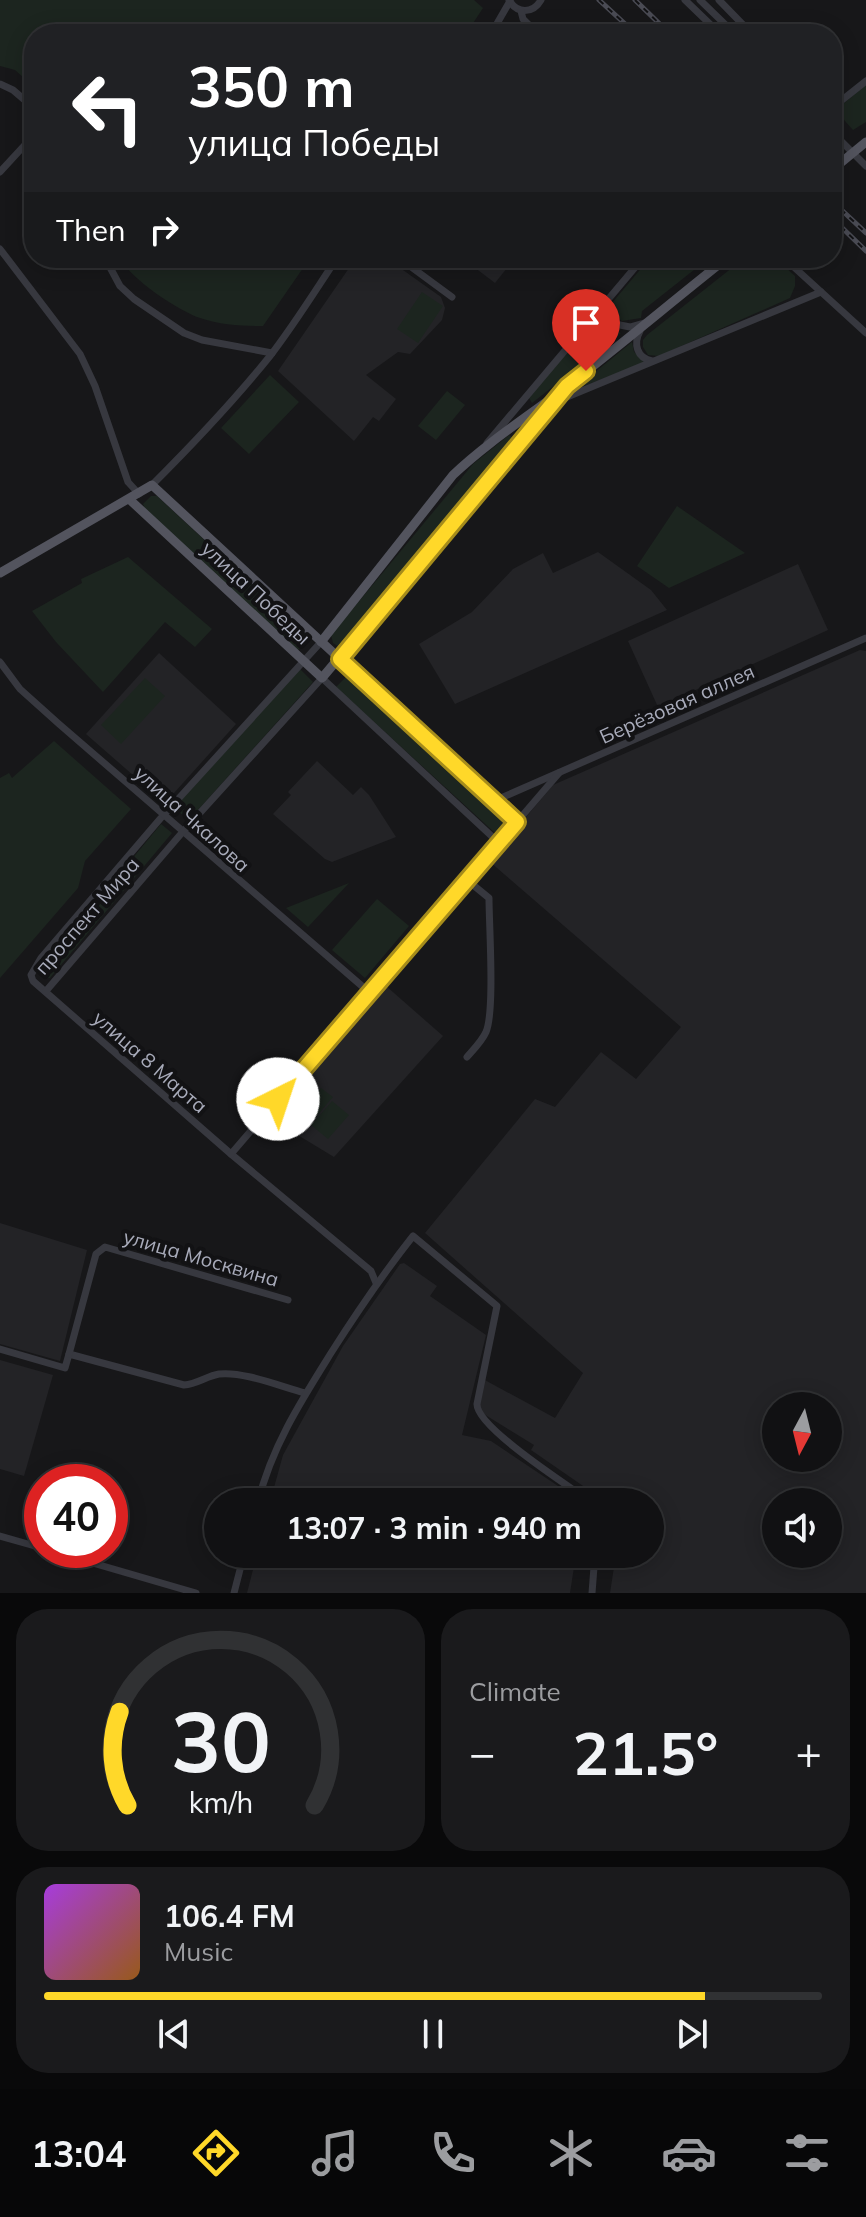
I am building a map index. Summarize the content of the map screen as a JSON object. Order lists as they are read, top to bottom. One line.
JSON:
{"streets":{"main road":["улица Победы","проспект Мира"],"street":["Берёзовая аллея","улица Чкалова","улица 8 Марта","улица Москвина"]},"crossings":[["улица Победы","Берёзовая аллея"],["улица Победы","проспект Мира"],["Берёзовая аллея","улица Чкалова"],["Берёзовая аллея","улица 8 Марта"],["улица Чкалова","проспект Мира"],["проспект Мира","улица 8 Марта"]],"north":"bottom","page":{"turn":["350 m","улица Победы"],"then":"Then","limit":"40","trip":"13:07 · 3 min · 940 m","tile":"Climate","heat":["−","21.5°","+"],"song":["106.4 FM","Music"],"tabs":"13:04","gauge":["30","km/h"]}}
